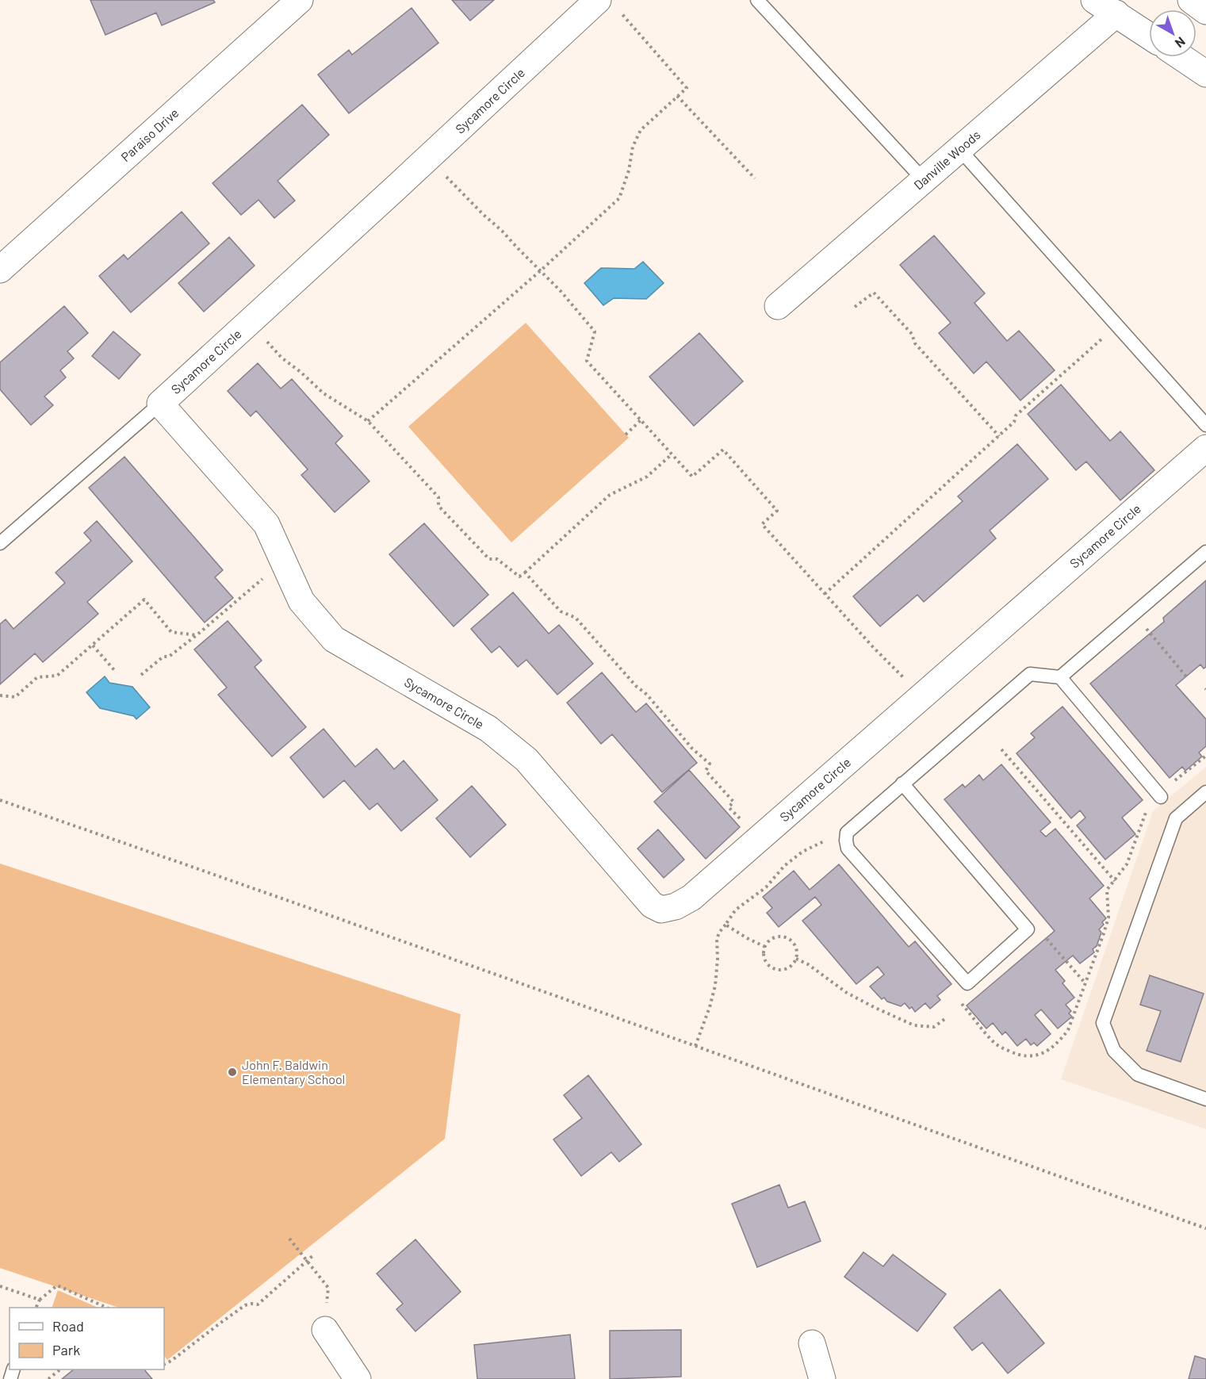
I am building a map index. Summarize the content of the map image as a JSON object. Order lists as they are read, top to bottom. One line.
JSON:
{"streets":{"main road":["Sycamore Circle","Paraiso Drive","Danville Woods"]},"places":["John F. Baldwin Elementary School"],"legend":["Road","Park"],"north":"bottom right"}
